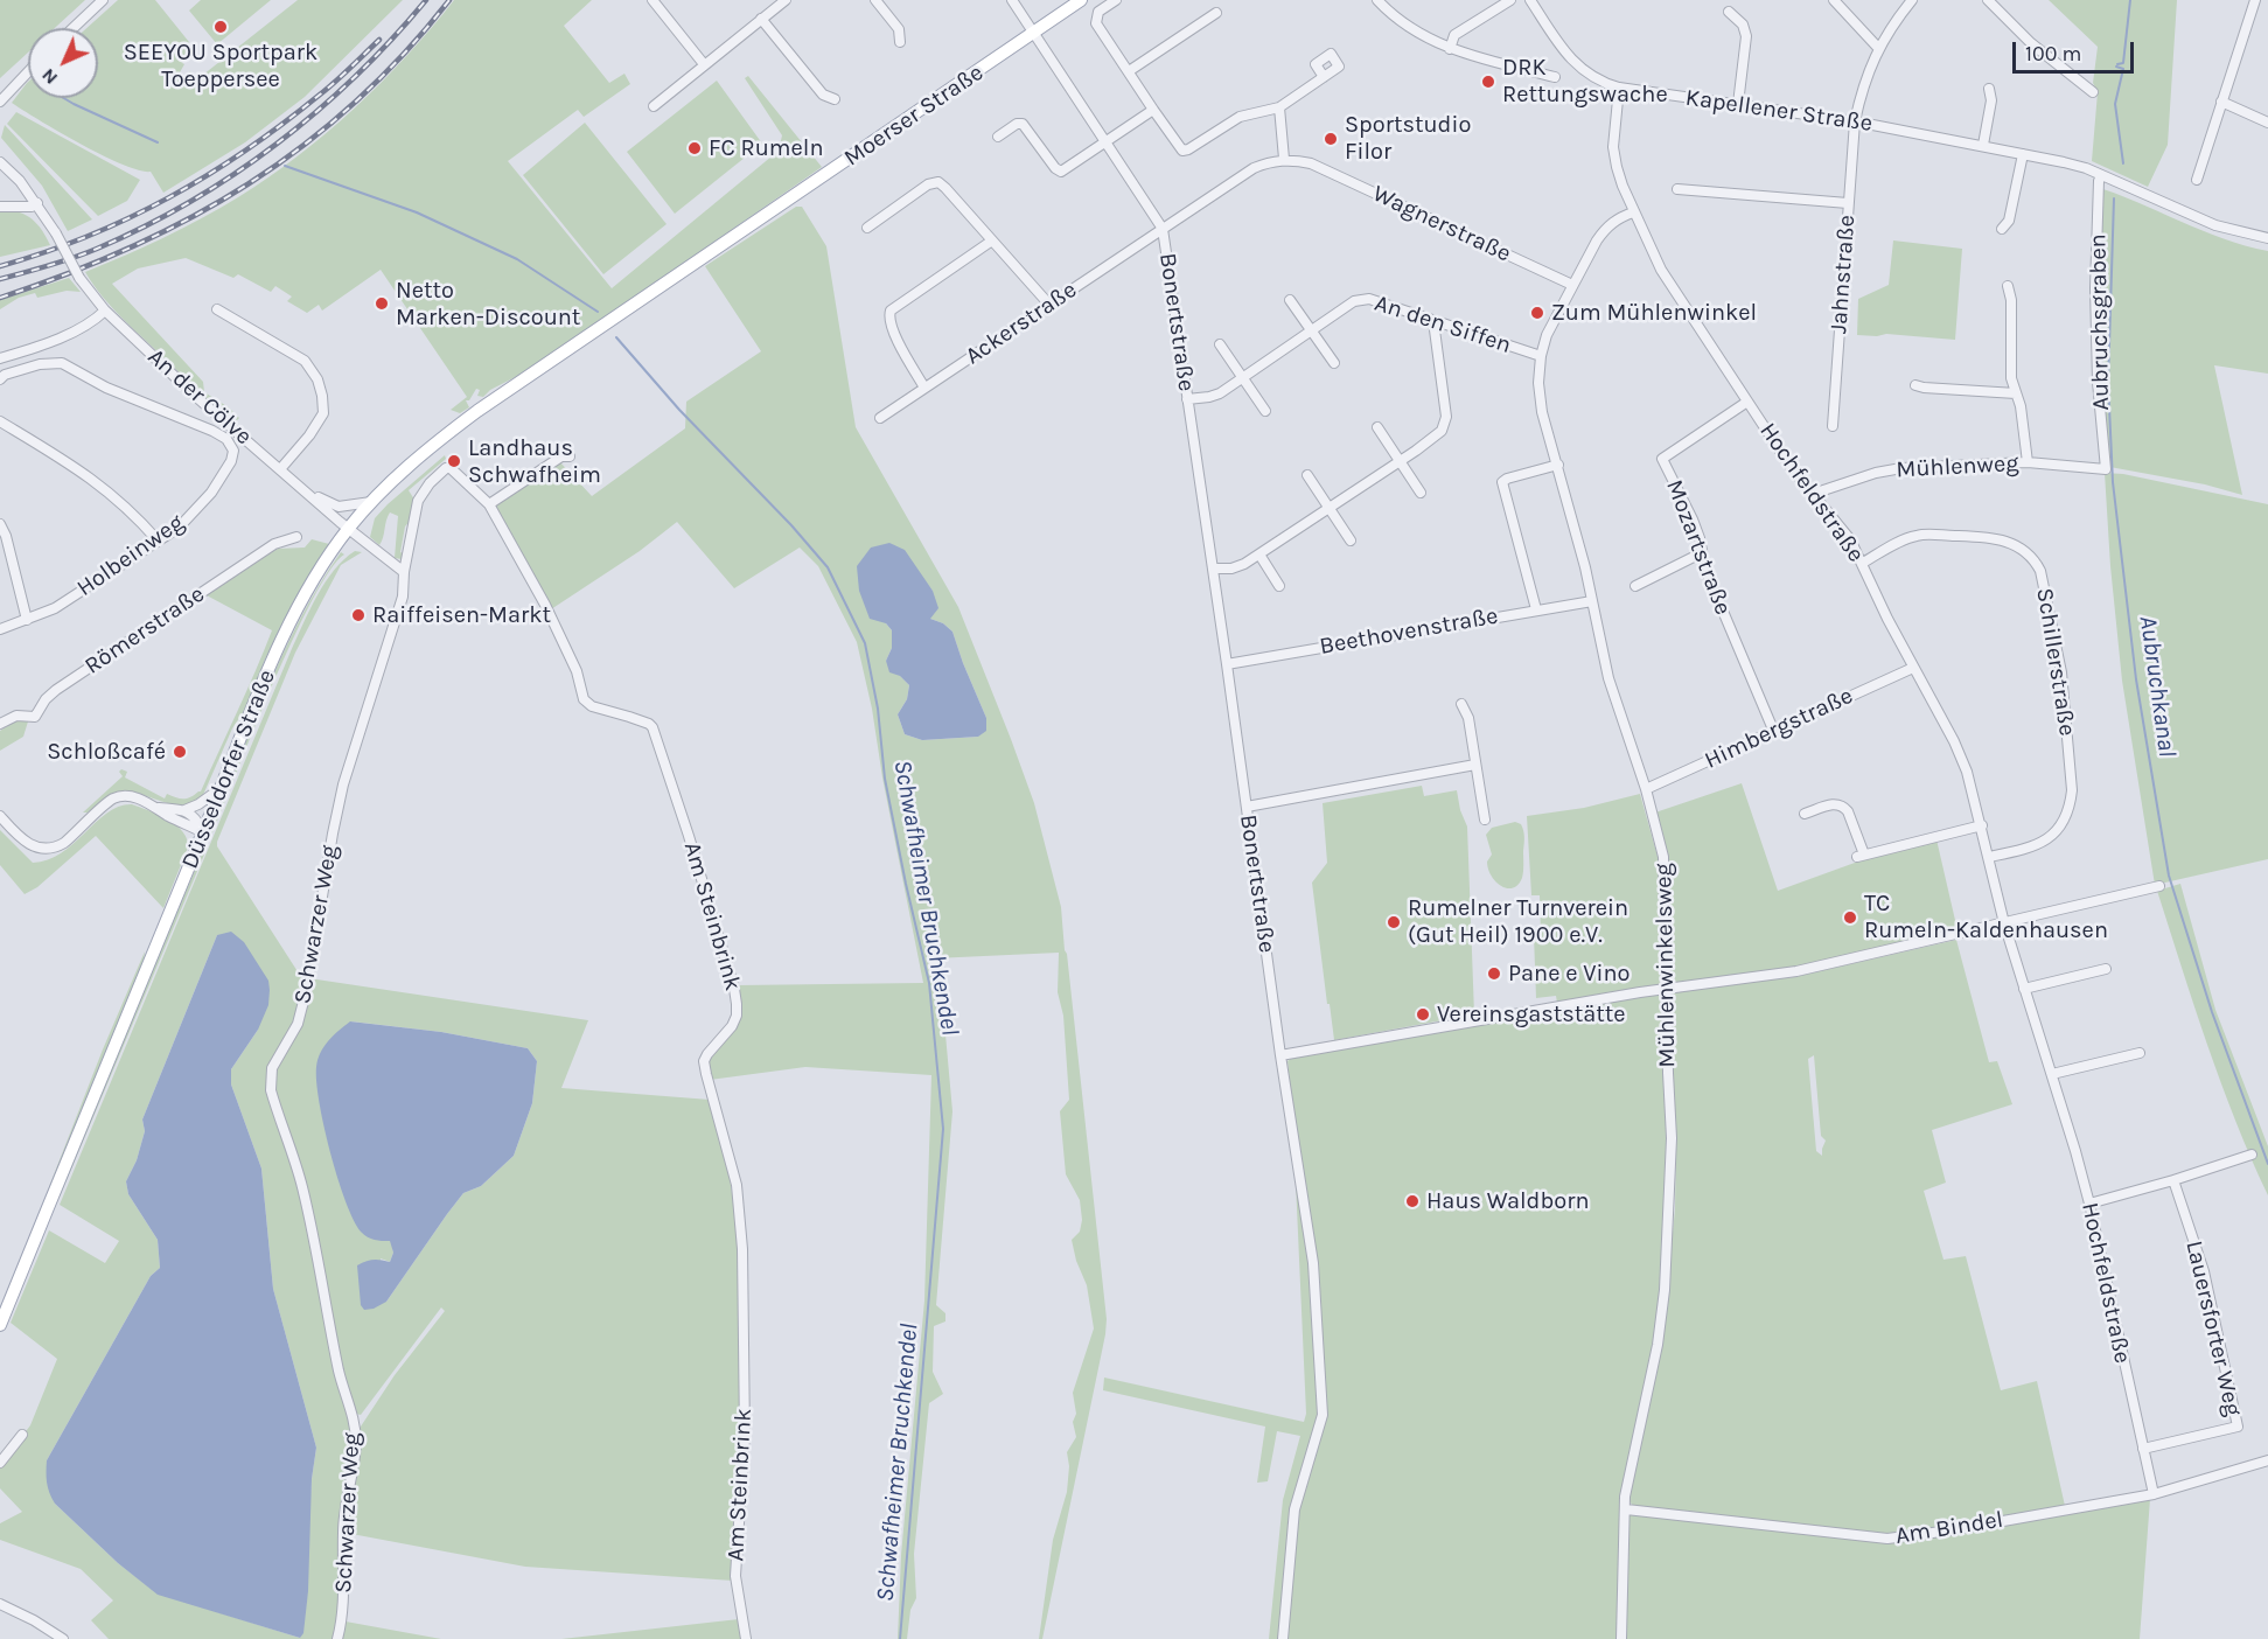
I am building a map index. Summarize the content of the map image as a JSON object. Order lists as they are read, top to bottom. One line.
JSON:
{"streets":{"main road":["Moerser Straße","Düsseldorfer Straße"],"street":["Kapellener Straße","Wagnerstraße","Jahnstraße","Bonertstraße","Aubruchsgraben","Ackerstraße","An den Siffen","An der Cölve","Mühlenweg","Hochfeldstraße","Mozartstraße","Holbeinweg","Römerstraße","Beethovenstraße","Schillerstraße","Himbergstraße","Am Steinbrink","Schwarzer Weg","Mühlenwinkelsweg","Lauersforter Weg","Am Bindel"]},"crossings":[["Kapellener Straße","Jahnstraße"],["Kapellener Straße","Aubruchsgraben"],["Kapellener Straße","Hochfeldstraße"],["Moerser Straße","Bonertstraße"],["Moerser Straße","Düsseldorfer Straße"],["Wagnerstraße","Mühlenwinkelsweg"],["Bonertstraße","Ackerstraße"],["Bonertstraße","An den Siffen"],["Bonertstraße","Beethovenstraße"],["Aubruchsgraben","Mühlenweg"],["An den Siffen","Mühlenwinkelsweg"],["An der Cölve","Düsseldorfer Straße"],["An der Cölve","Schwarzer Weg"],["Mühlenweg","Hochfeldstraße"],["Hochfeldstraße","Mozartstraße"],["Hochfeldstraße","Schillerstraße"],["Hochfeldstraße","Himbergstraße"],["Hochfeldstraße","Mühlenwinkelsweg"],["Hochfeldstraße","Lauersforter Weg"],["Hochfeldstraße","Am Bindel"],["Mozartstraße","Himbergstraße"],["Beethovenstraße","Mühlenwinkelsweg"],["Himbergstraße","Mühlenwinkelsweg"],["Am Steinbrink","Schwarzer Weg"],["Mühlenwinkelsweg","Am Bindel"]],"water":["Aubruchkanal","Schwafheimer Bruchkendel"],"places":["SEEYOU Sportpark Toeppersee","DRK Rettungswache","Sportstudio Filor","FC Rumeln","Netto Marken-Discount","Zum Mühlenwinkel","Landhaus Schwafheim","Raiffeisen-Markt","Schloßcafé","TC Rumeln-Kaldenhausen","Rumelner Turnverein (Gut Heil) 1900 e.V.","Pane e Vino","Vereinsgaststätte","Haus Waldborn"],"scale_bar":"100 m","north":"bottom left"}
